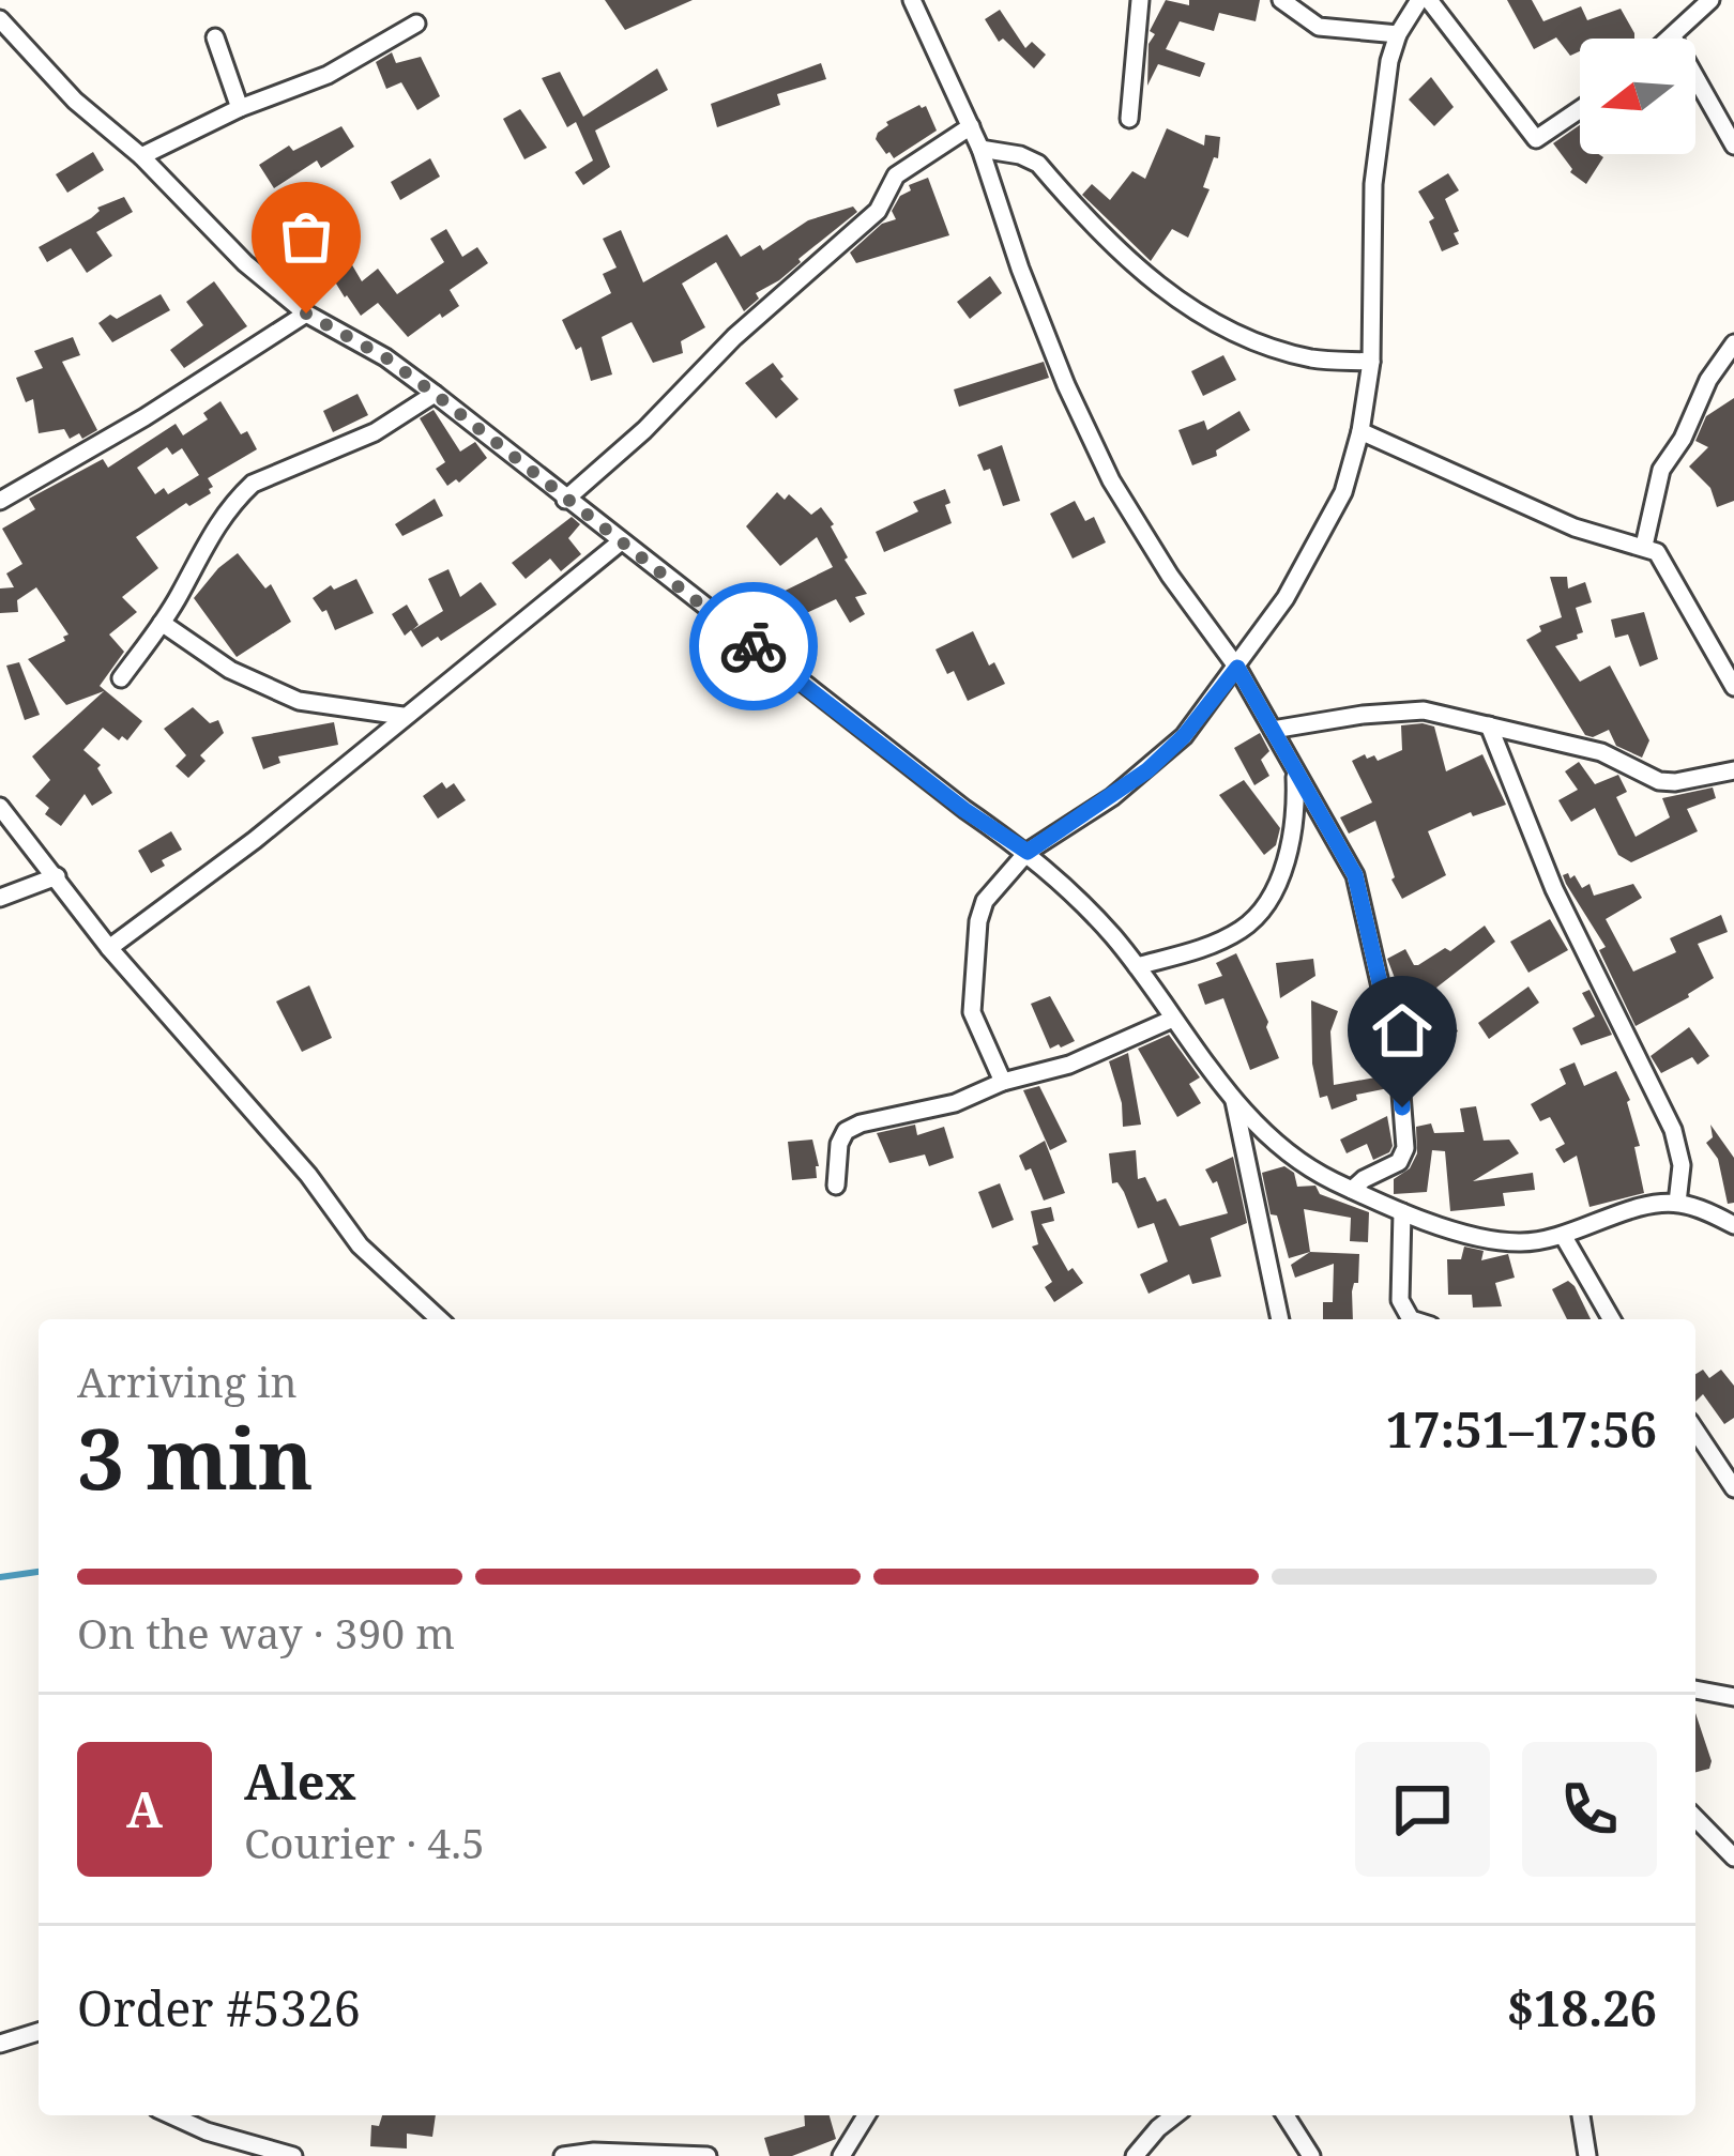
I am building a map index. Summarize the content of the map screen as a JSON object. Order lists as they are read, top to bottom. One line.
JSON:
{"north":"left","page":{"heading":["3 min","Arriving in","17:51–17:56"],"panel":["Alex","Courier · 4.5","Order #5326","$18.26"],"bar":"On the way · 390 m","round":"A"}}
